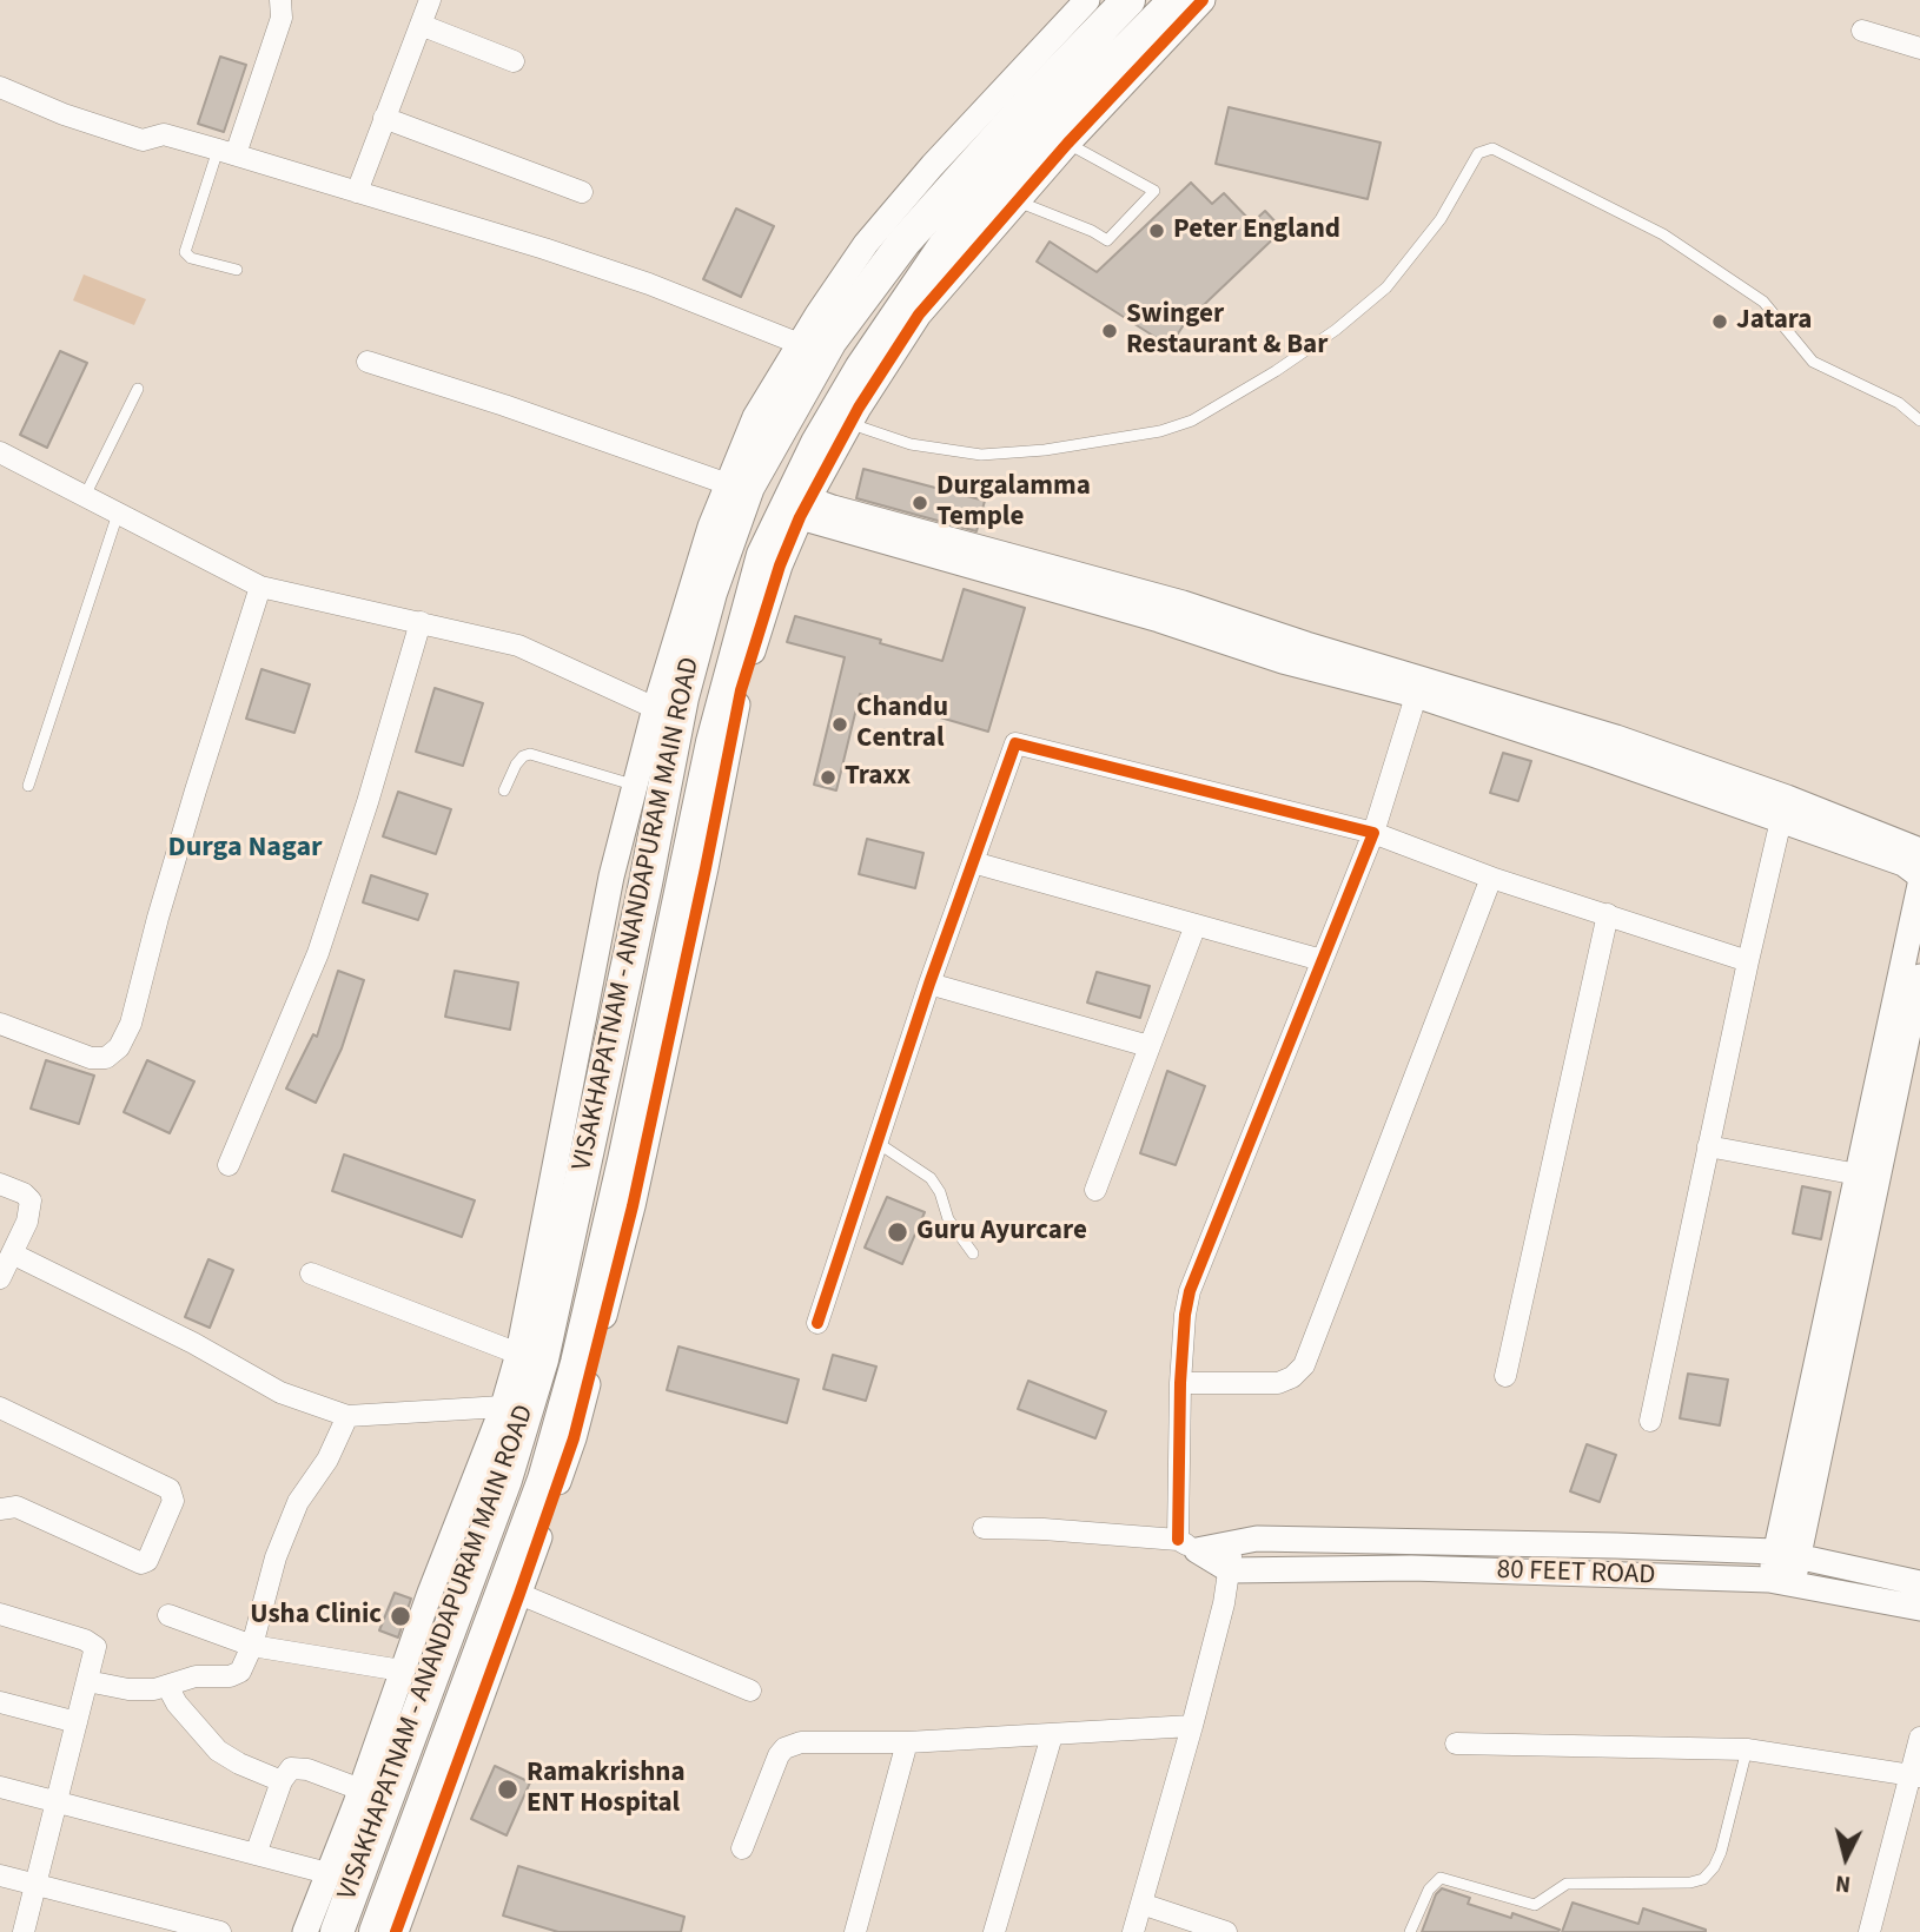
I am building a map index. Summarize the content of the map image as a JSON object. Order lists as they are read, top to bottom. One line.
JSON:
{"streets":{"main road":["VISAKHAPATNAM - ANANDAPURAM MAIN ROAD"],"street":["80 FEET ROAD"]},"districts":["Durga Nagar"],"places":["Peter England","Jatara","Swinger Restaurant & Bar","Durgalamma Temple","Chandu Central","Traxx","Guru Ayurcare","Usha Clinic","Ramakrishna ENT Hospital"],"north":"bottom"}
